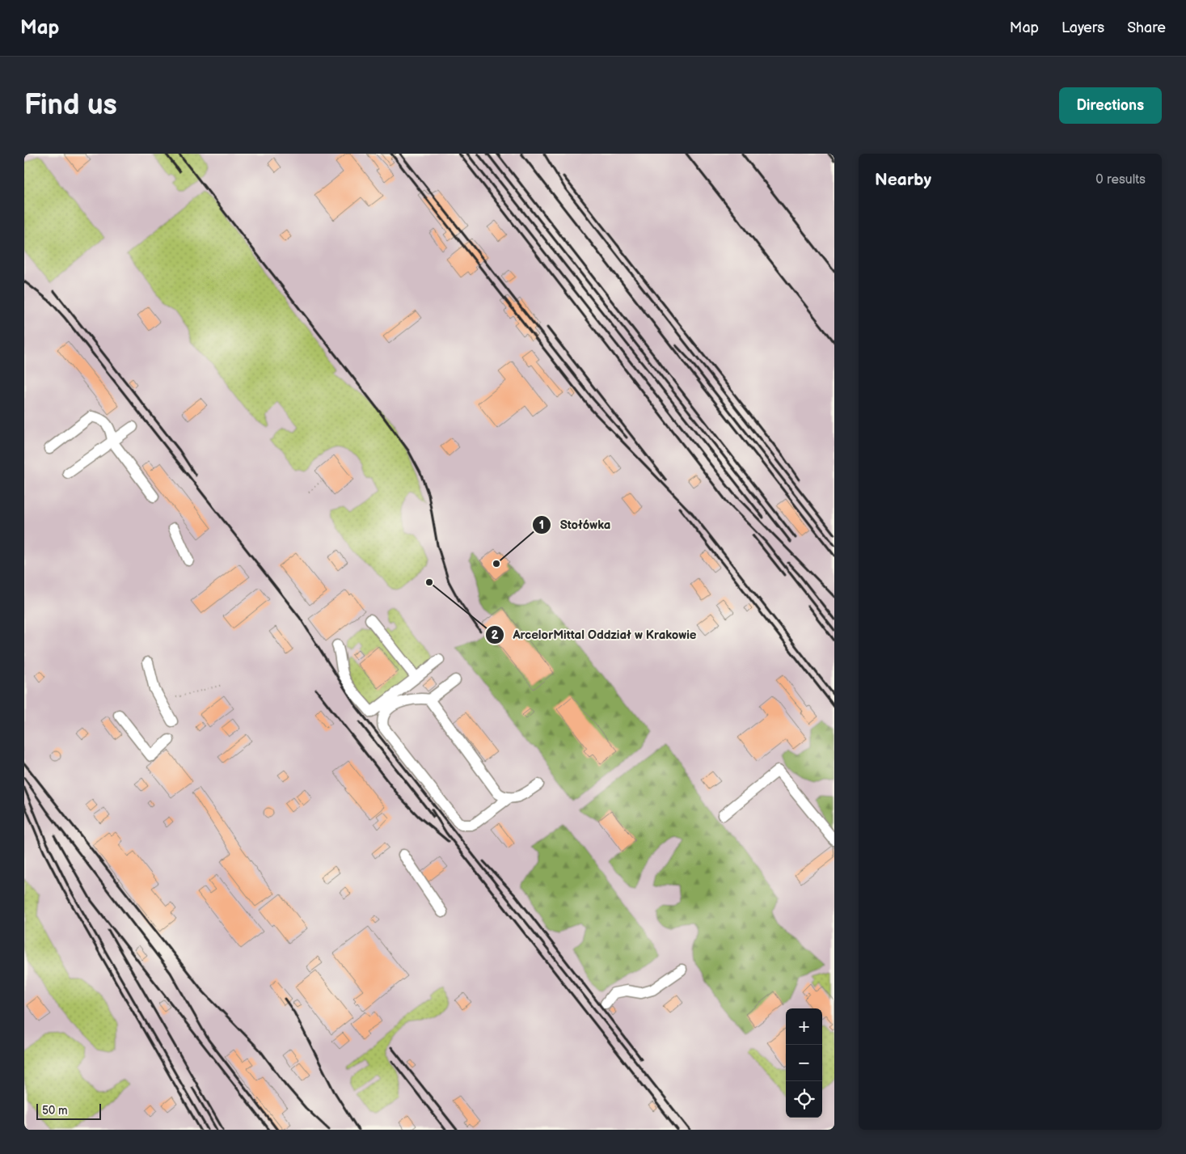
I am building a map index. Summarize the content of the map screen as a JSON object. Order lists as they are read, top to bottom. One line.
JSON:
{"places":["Stołówka","ArcelorMittal Oddział w Krakowie"],"scale_bar":"50 m","page":{"header":"Map","nav":["Map","Layers","Share"],"buttons":"Directions","title":"Find us","heading":["Nearby","0 results"],"map_buttons":["+","−"],"scale":"50 m"}}
